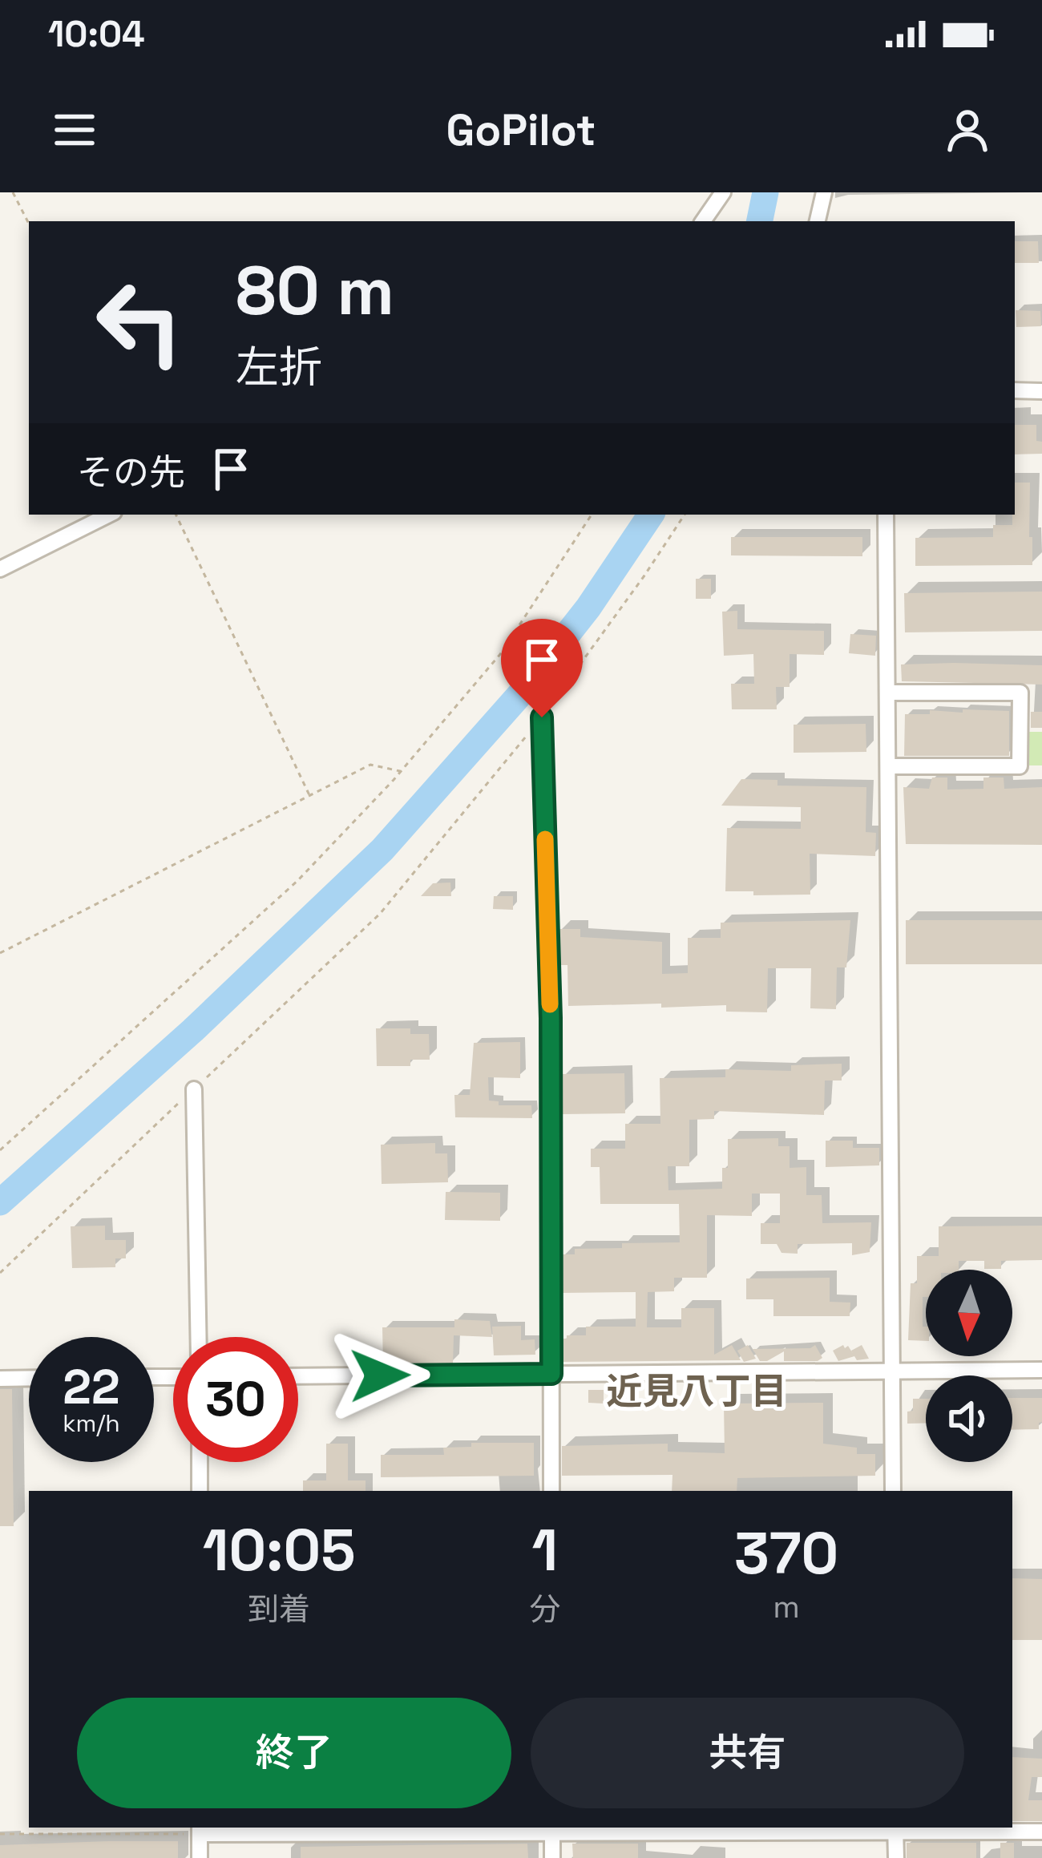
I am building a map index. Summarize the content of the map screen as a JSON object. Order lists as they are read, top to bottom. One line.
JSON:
{"districts":["近見八丁目"],"north":"bottom","page":{"status":"10:04","header":"GoPilot","turn":["80 m","左折"],"then":"その先","speed":"22 km/h","limit":"30","eta":["10:05","到着","1","分","370","m"],"buttons":["終了","共有"]}}
